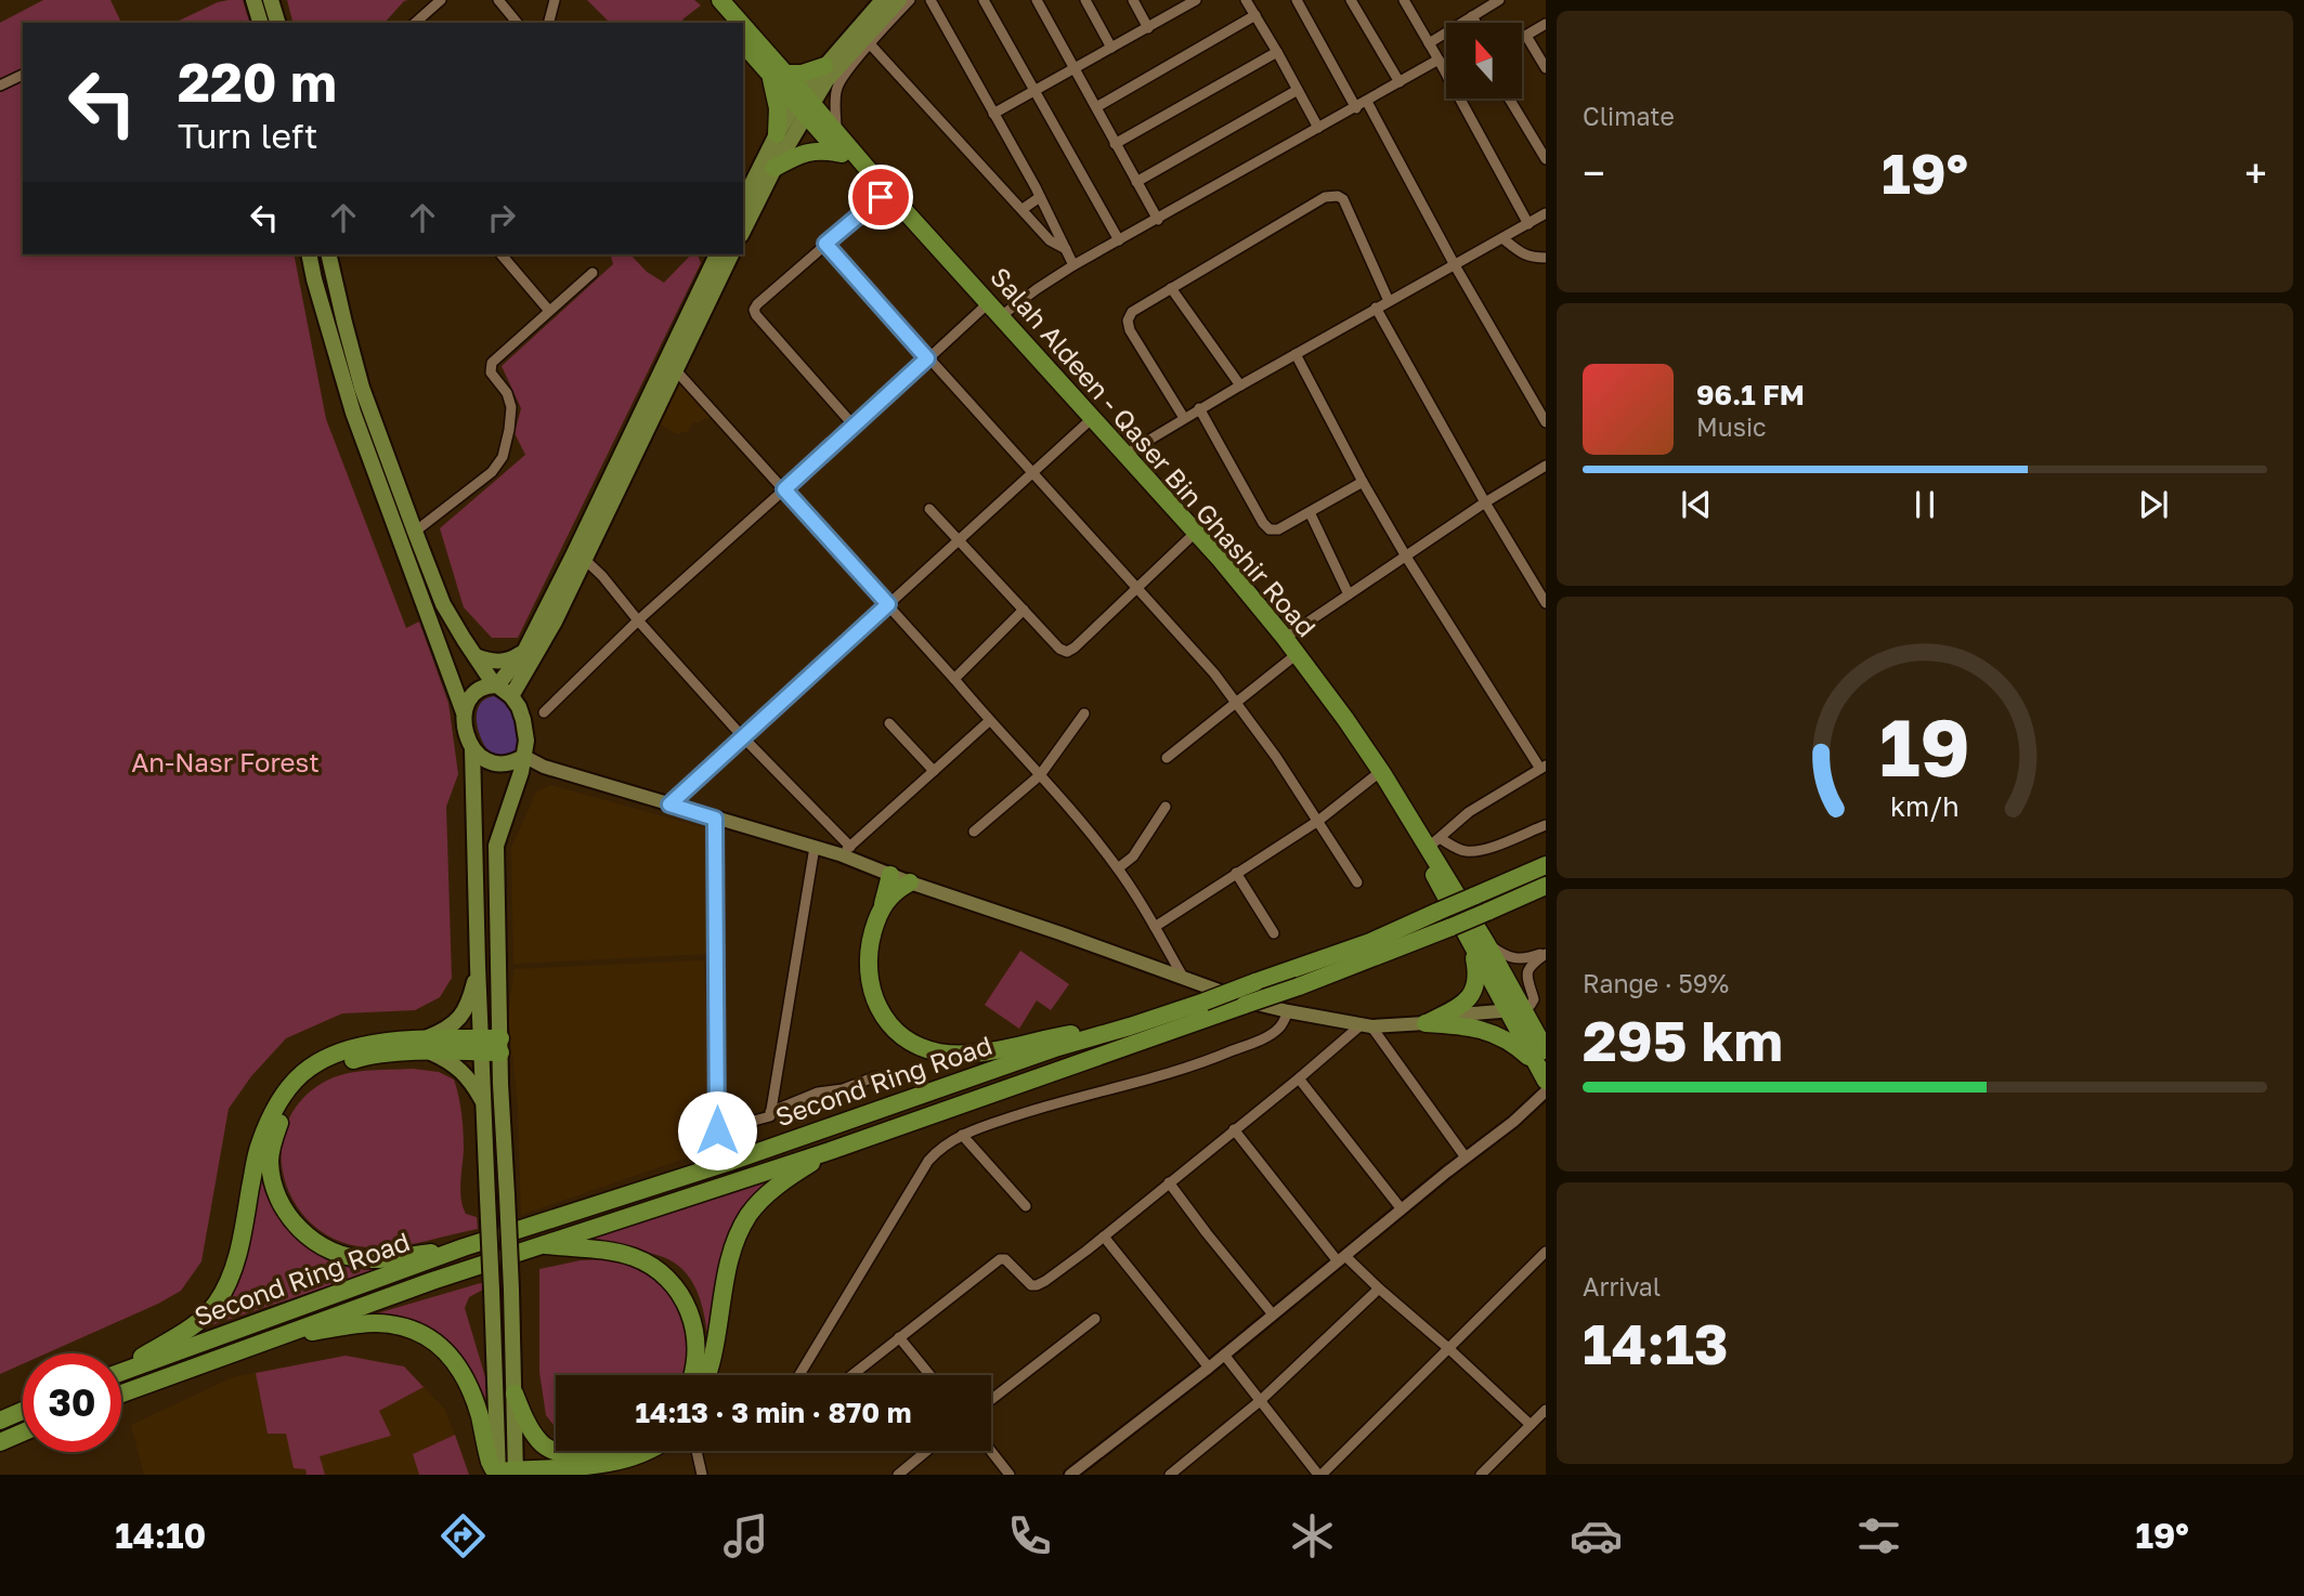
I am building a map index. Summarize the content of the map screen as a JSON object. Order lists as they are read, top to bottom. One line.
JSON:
{"streets":{"highway":["Salah Aldeen - Qaser Bin Ghashir Road","Second Ring Road"]},"parks":["An-Nasr Forest"],"north":"top","page":{"tile":["Climate",["Range · 59%","295 km"],["Arrival","14:13"]],"turn":["220 m","Turn left"],"heat":["−","19°","+"],"song":["96.1 FM","Music"],"limit":"30","trip":"14:13 · 3 min · 870 m","tabs":["14:10","19°"],"gauge":["19","km/h"]}}
